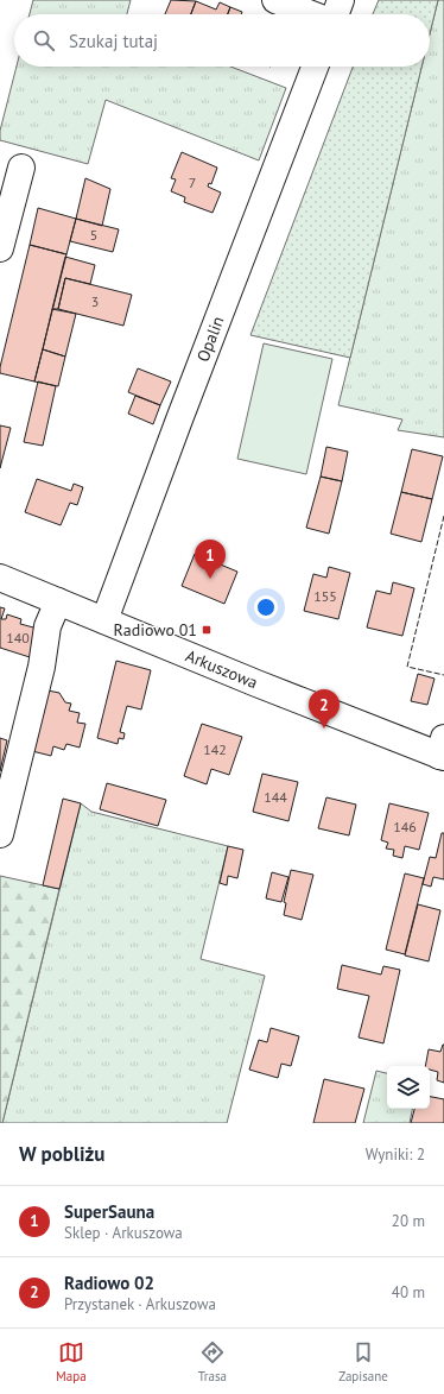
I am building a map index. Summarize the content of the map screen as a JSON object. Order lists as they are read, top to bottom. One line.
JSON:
{"streets":{"street":["Opalin","Arkuszowa"]},"crossings":[["Opalin","Arkuszowa"]],"places":{"transit":["Radiowo 01"]},"house_numbers":["7","5","3","155","140","142","144","146"],"page":{"search":"Szukaj tutaj","pins":["1","2"],"heading":["W pobliżu","Wyniki: 2"],"list":[{"mark":"1","name":"SuperSauna","note":"Sklep · Arkuszowa","value":"20 m"},{"mark":"2","name":"Radiowo 02","note":"Przystanek · Arkuszowa","value":"40 m"}],"nav":["Mapa","Trasa","Zapisane"]}}
